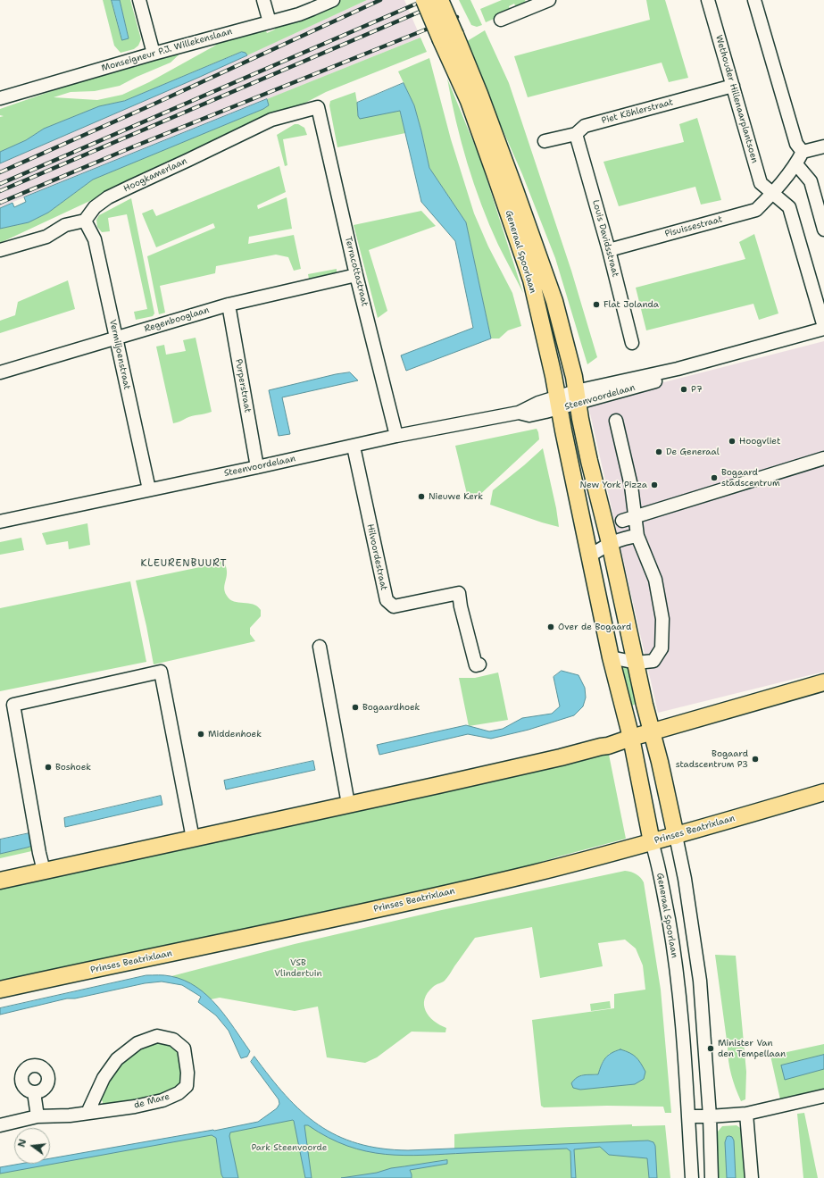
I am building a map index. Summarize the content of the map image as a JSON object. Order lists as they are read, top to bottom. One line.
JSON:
{"streets":{"main road":["Generaal Spoorlaan","Prinses Beatrixlaan"],"street":["Monseigneur P.J. Willekenslaan","Wethouder Hillenaarplantsoen","Piet Köhlerstraat","Hoogkamerlaan","Pisuissestraat","Louis Davidsstraat","Terracottastraat","Regenbooglaan","Vermiljoenstraat","Purperstraat","Steenvoordelaan","Hilvoordestraat","de Mare"]},"crossings":[["Wethouder Hillenaarplantsoen","Piet Köhlerstraat"],["Wethouder Hillenaarplantsoen","Pisuissestraat"],["Wethouder Hillenaarplantsoen","Steenvoordelaan"],["Piet Köhlerstraat","Louis Davidsstraat"],["Hoogkamerlaan","Terracottastraat"],["Hoogkamerlaan","Vermiljoenstraat"],["Pisuissestraat","Louis Davidsstraat"],["Generaal Spoorlaan","Steenvoordelaan"],["Generaal Spoorlaan","Prinses Beatrixlaan"],["Terracottastraat","Regenbooglaan"],["Terracottastraat","Steenvoordelaan"],["Regenbooglaan","Vermiljoenstraat"],["Regenbooglaan","Purperstraat"],["Vermiljoenstraat","Steenvoordelaan"],["Purperstraat","Steenvoordelaan"],["Steenvoordelaan","Hilvoordestraat"]],"districts":["KLEURENBUURT"],"parks":["VSB Vlindertuin","Park Steenvoorde"],"places":["Flat Jolanda","P7","Hoogvliet","De Generaal","Bogaard stadscentrum","New York Pizza","Nieuwe Kerk","Over de Bogaard","Bogaardhoek","Middenhoek","Bogaard stadscentrum P3","Boshoek","Minister Van den Tempellaan"],"north":"left"}
